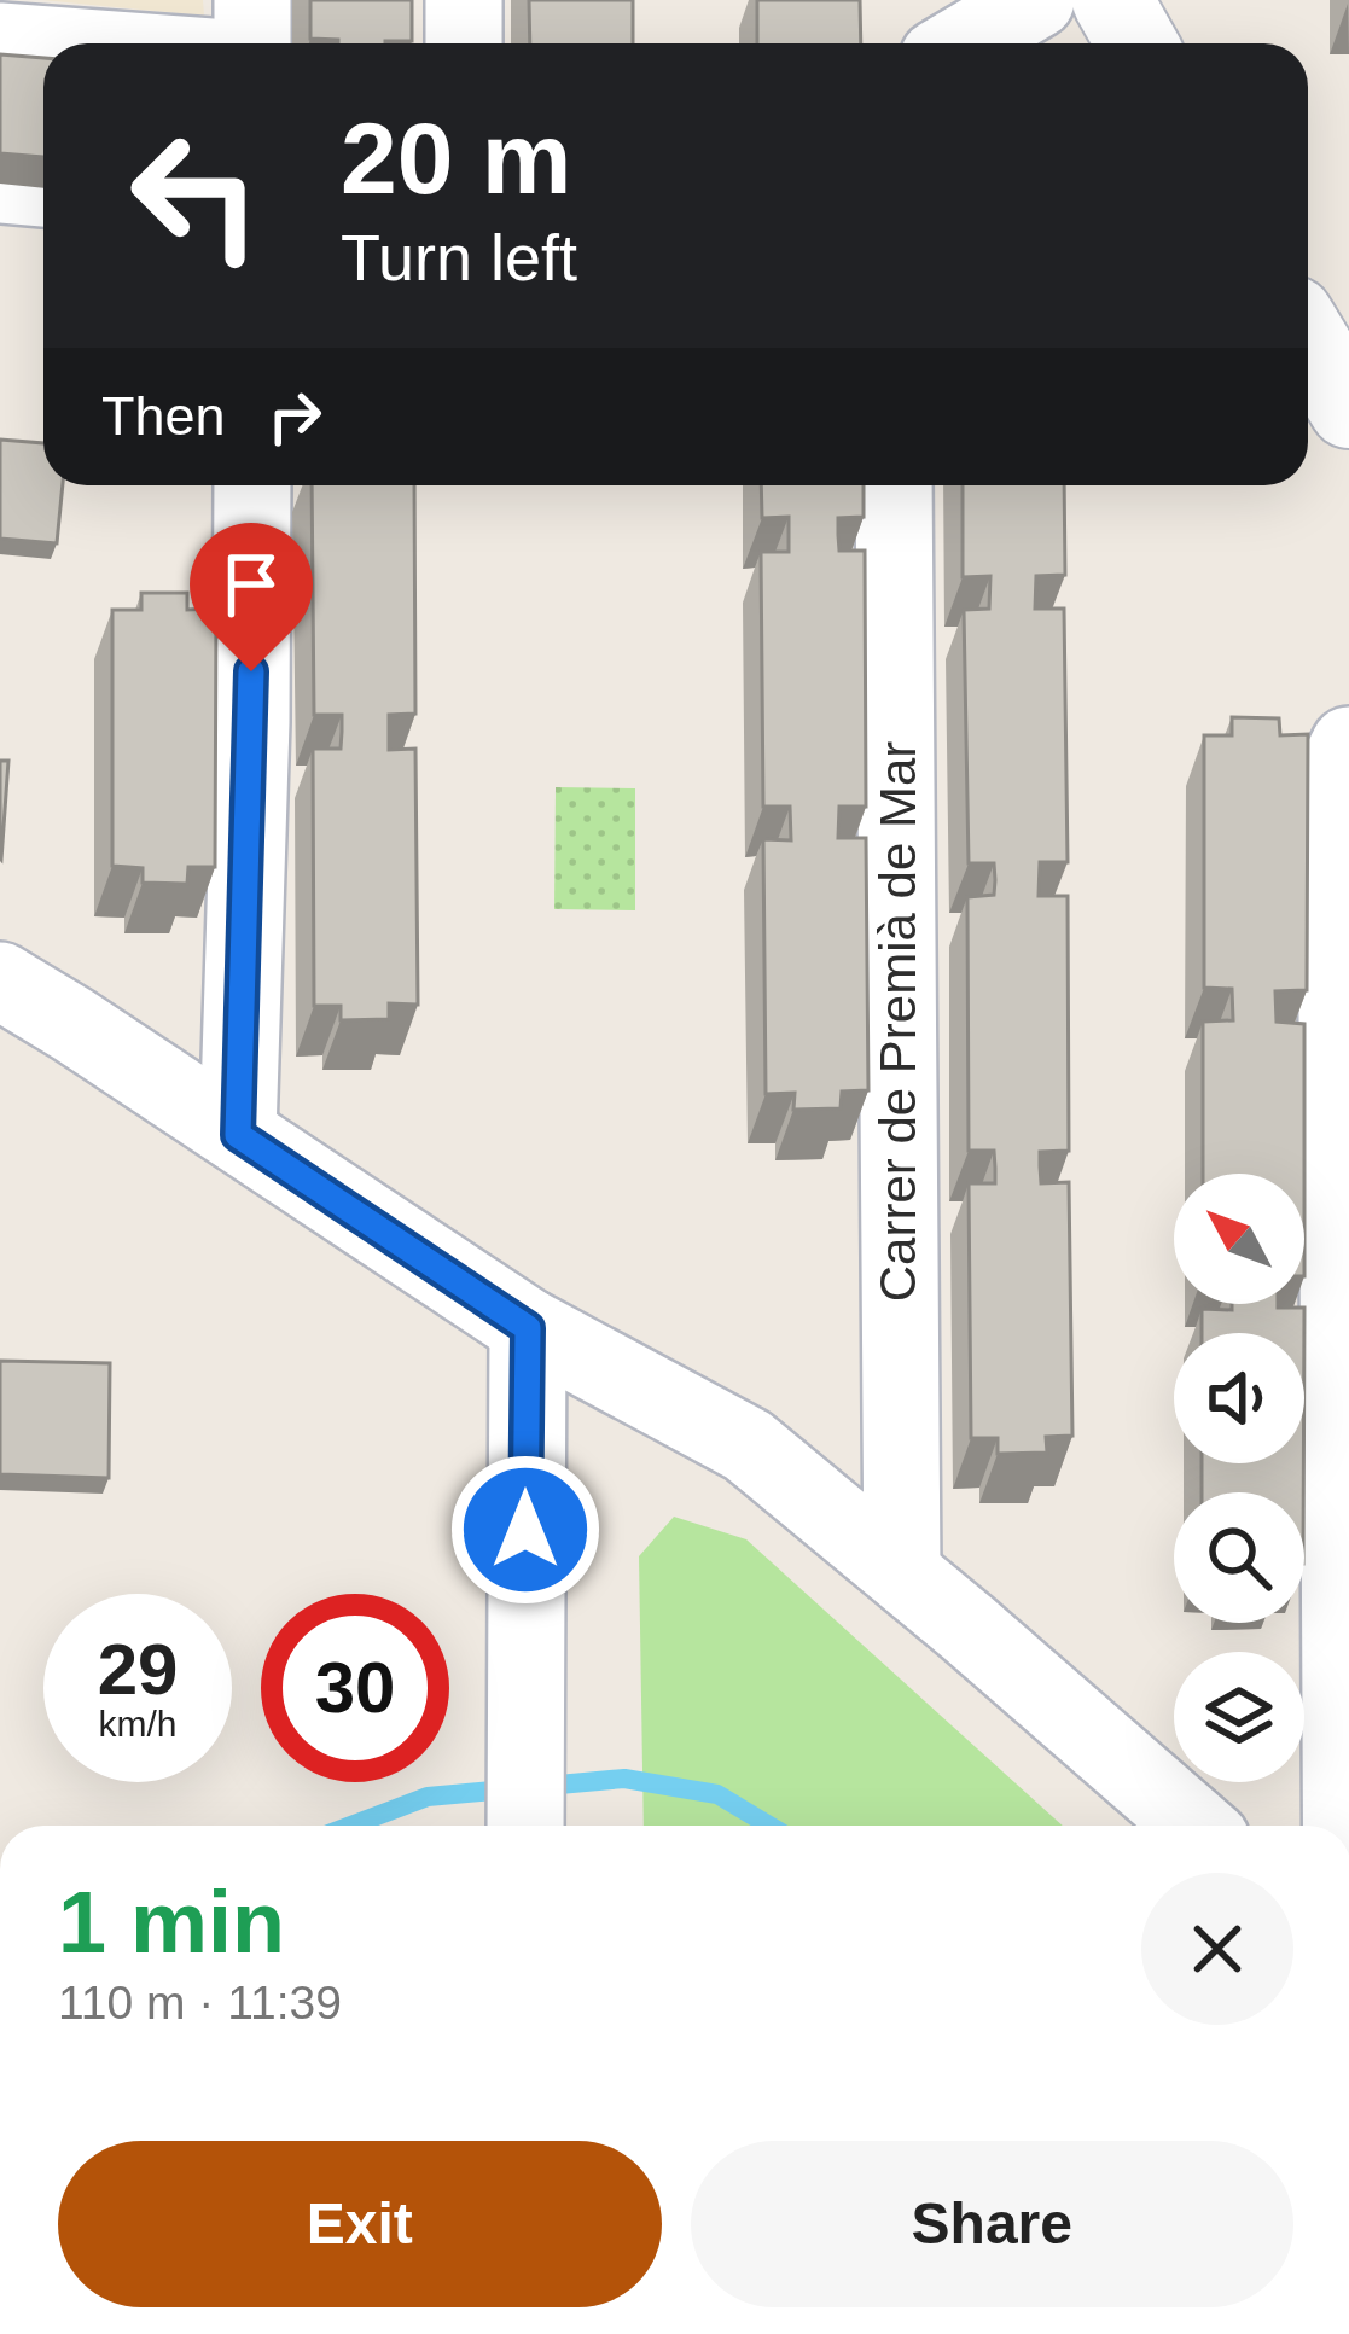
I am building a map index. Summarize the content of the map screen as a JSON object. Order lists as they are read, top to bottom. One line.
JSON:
{"streets":{"street":["Carrer de Premià de Mar"]},"north":"top left","page":{"turn":["20 m","Turn left"],"then":"Then","speed":"29 km/h","limit":"30","heading":["1 min","110 m · 11:39"],"buttons":["Exit","Share"]}}
